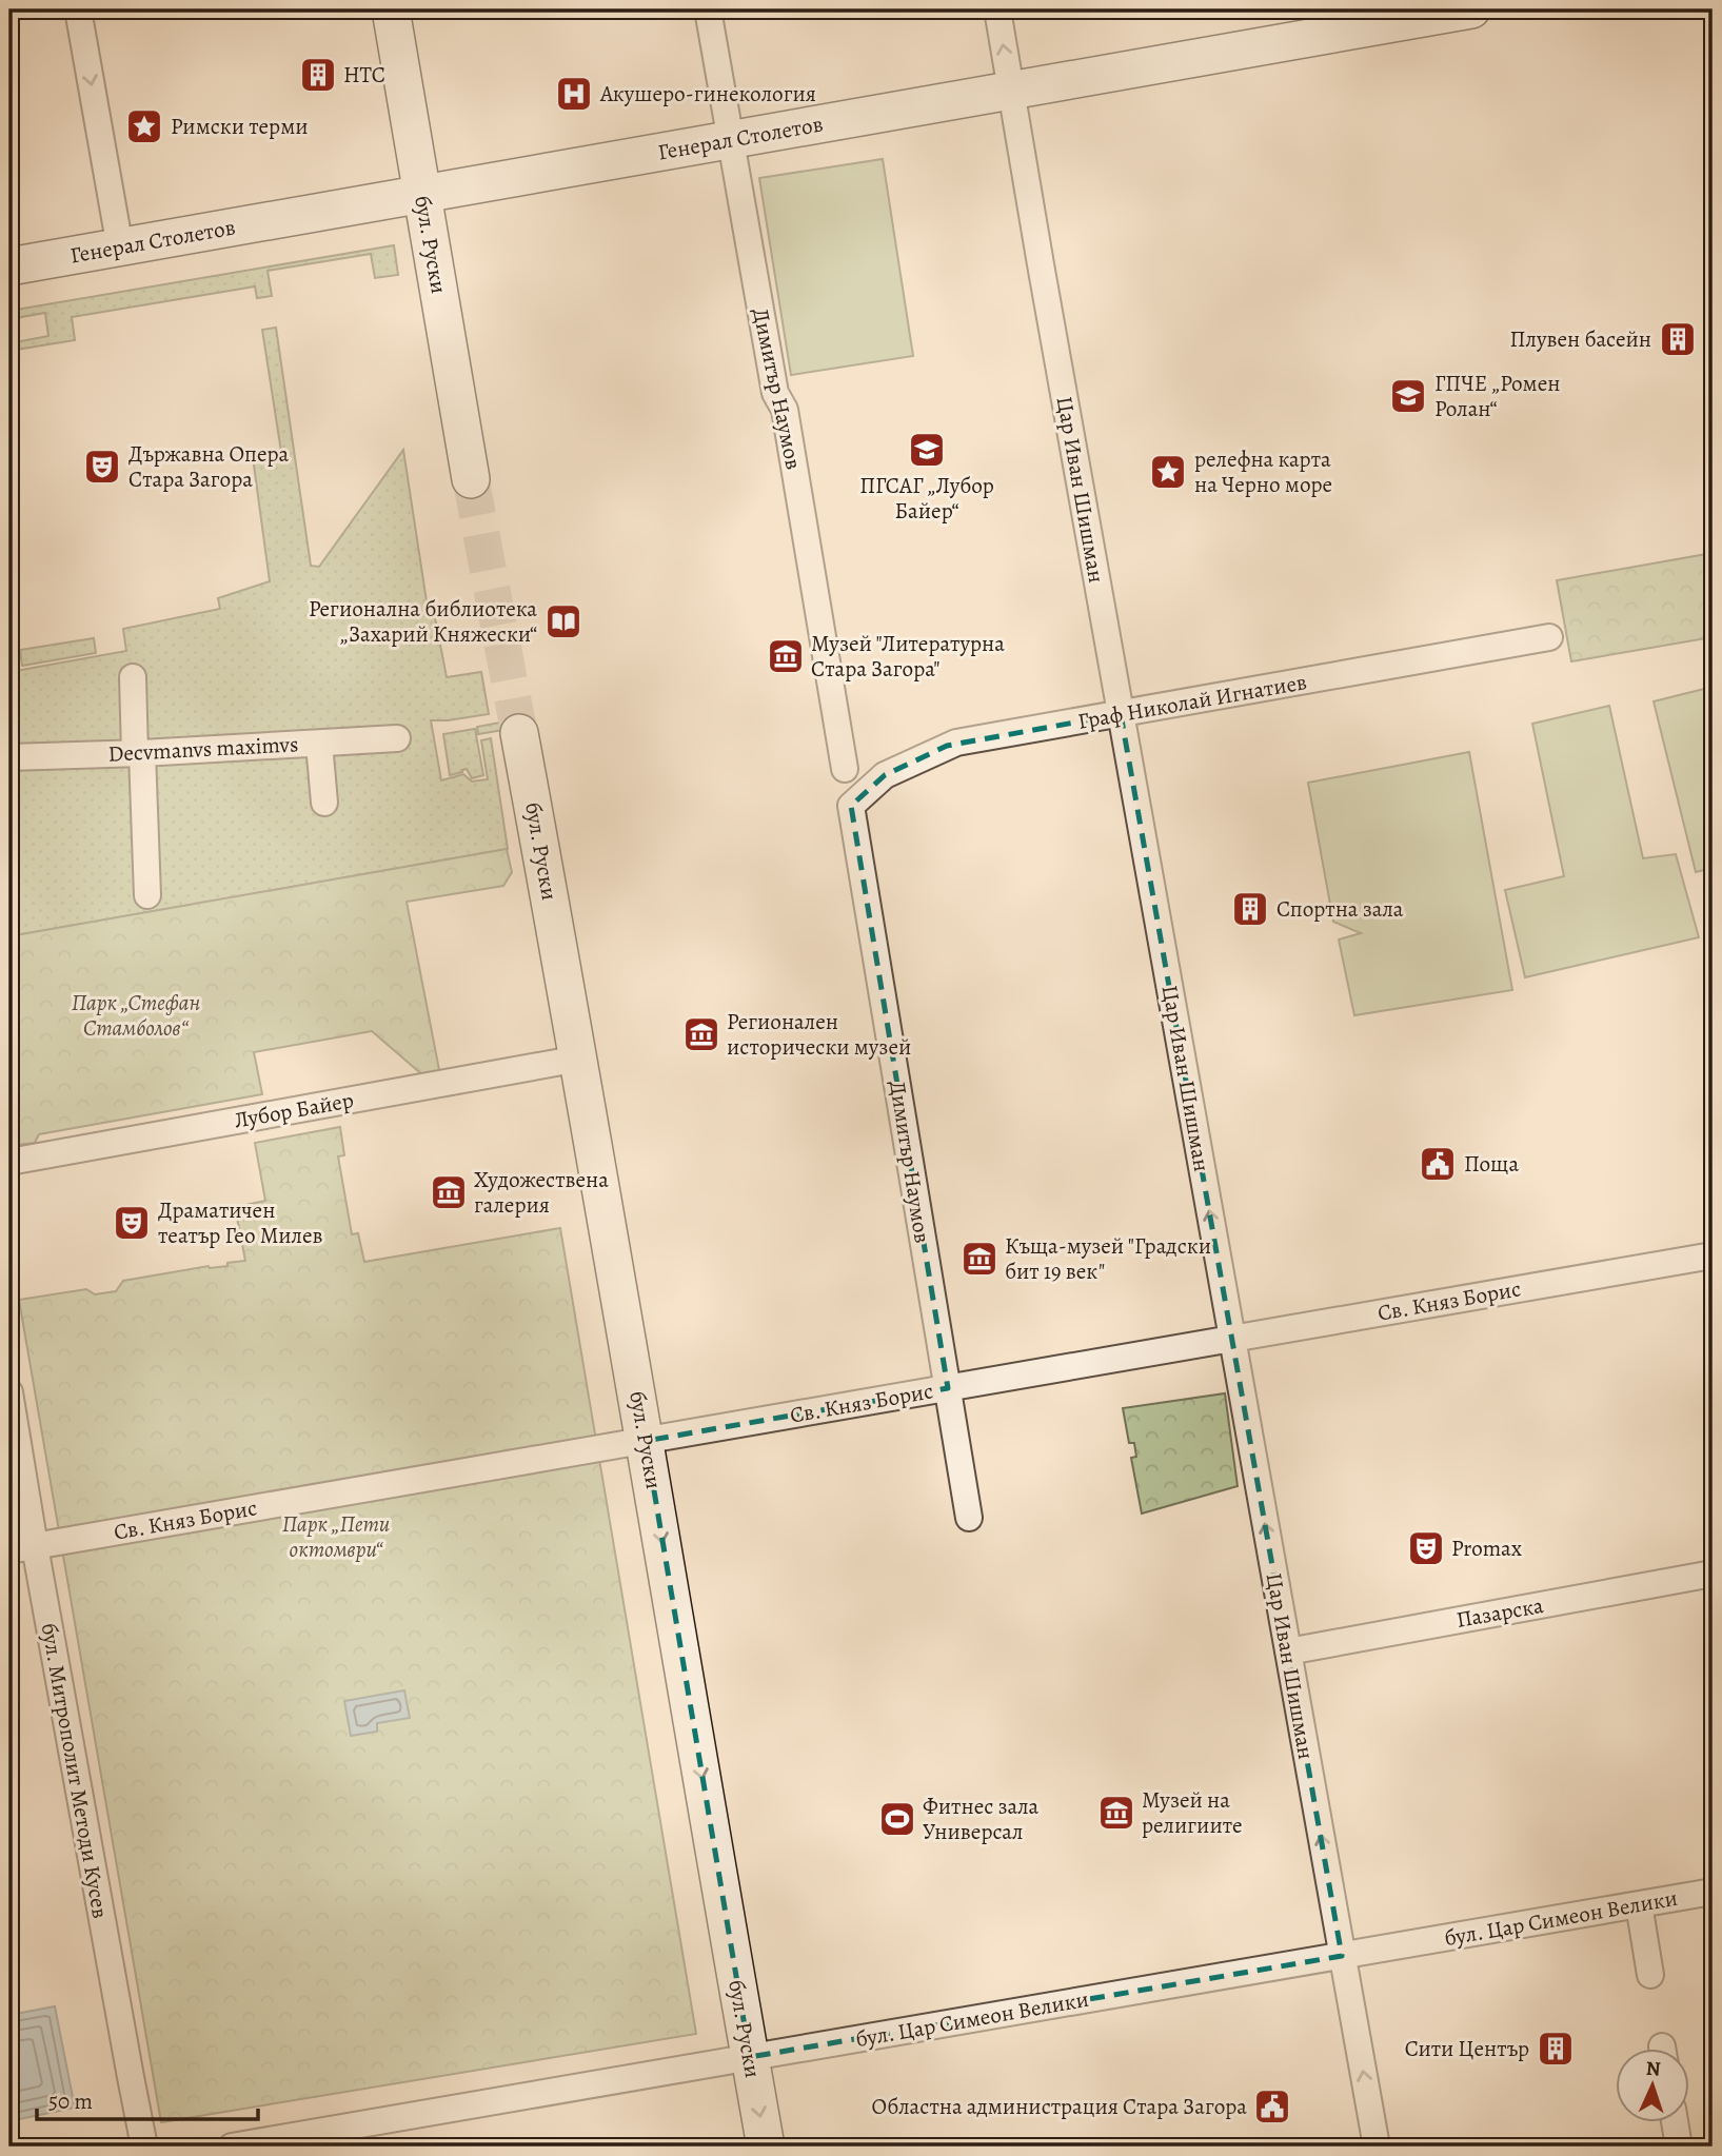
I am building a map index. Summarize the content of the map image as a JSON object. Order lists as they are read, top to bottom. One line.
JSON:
{"streets":{"street":["Генерал Столетов","бул. Руски","Димитър Наумов","Цар Иван Шишман","Граф Николай Игнатиев","Decvmanvs maximvs","Лубор Байер","Св. Княз Борис","Пазарска","бул. Митрополит Методи Кусев","бул. Цар Симеон Велики"]},"crossings":[["Генерал Столетов","бул. Руски"],["Генерал Столетов","Димитър Наумов"],["Генерал Столетов","Цар Иван Шишман"],["бул. Руски","Лубор Байер"],["бул. Руски","Св. Княз Борис"],["бул. Руски","бул. Цар Симеон Велики"],["Димитър Наумов","Граф Николай Игнатиев"],["Димитър Наумов","Св. Княз Борис"],["Цар Иван Шишман","Граф Николай Игнатиев"],["Цар Иван Шишман","Св. Княз Борис"],["Цар Иван Шишман","Пазарска"],["Цар Иван Шишман","бул. Цар Симеон Велики"],["Св. Княз Борис","бул. Митрополит Методи Кусев"]],"one_way":["бул. Руски","Цар Иван Шишман"],"parks":["Парк „Стефан Стамболов“","Парк „Пети октомври“"],"places":{"building":["НТС","Плувен басейн","Спортна зала","Сити Център"],"hospital":["Акушеро-гинекология"],"place":["Римски терми","релефна карта на Черно море"],"school or university":["ГПЧЕ „Ромен Ролан“","ПГСАГ „Лубор Байер“"],"theatre":["Държавна Опера Стара Загора","Драматичен театър Гео Милев","Promax"],"library":["Регионална библиотека „Захарий Княжески“"],"museum":["Музей \"Литературна Стара Загора\"","Регионален исторически музей","Художествена галерия","Къща-музей \"Градски бит 19 век\"","Музей на религиите"],"public building":["Поща","Областна администрация Стара Загора"],"sports":["Фитнес зала Универсал"]},"scale_bar":"50 m","north":"top"}
